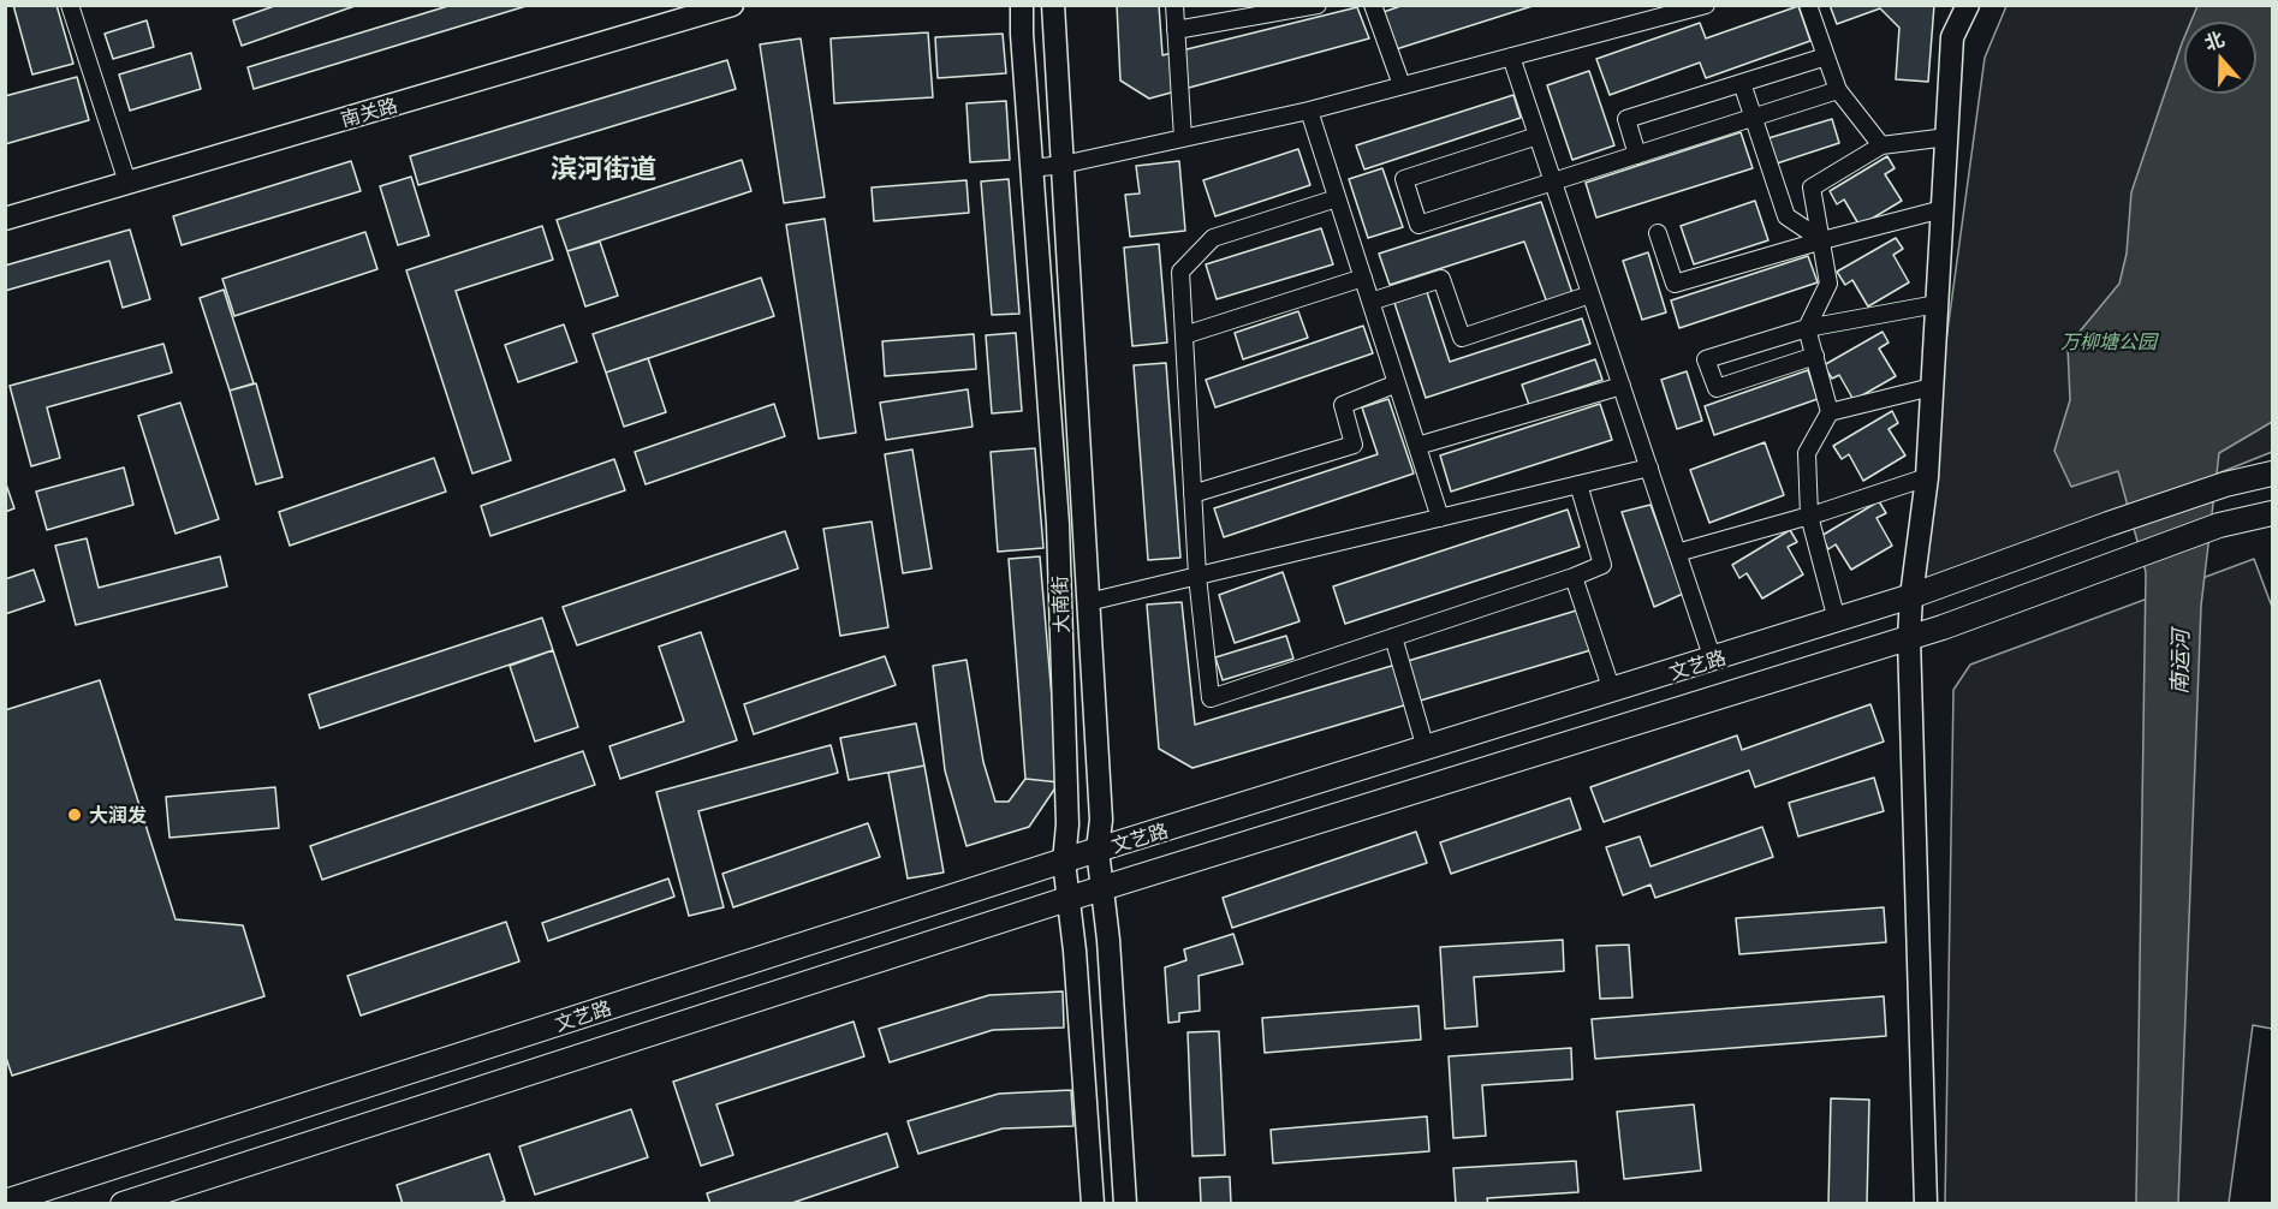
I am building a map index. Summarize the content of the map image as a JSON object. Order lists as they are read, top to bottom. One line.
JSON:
{"streets":{"main road":["文艺路"],"street":["南关路","大南街"]},"crossings":[["大南街","文艺路"]],"districts":["滨河街道"],"water":["南运河"],"parks":["万柳塘公园"],"places":["大润发"],"north":"top"}
